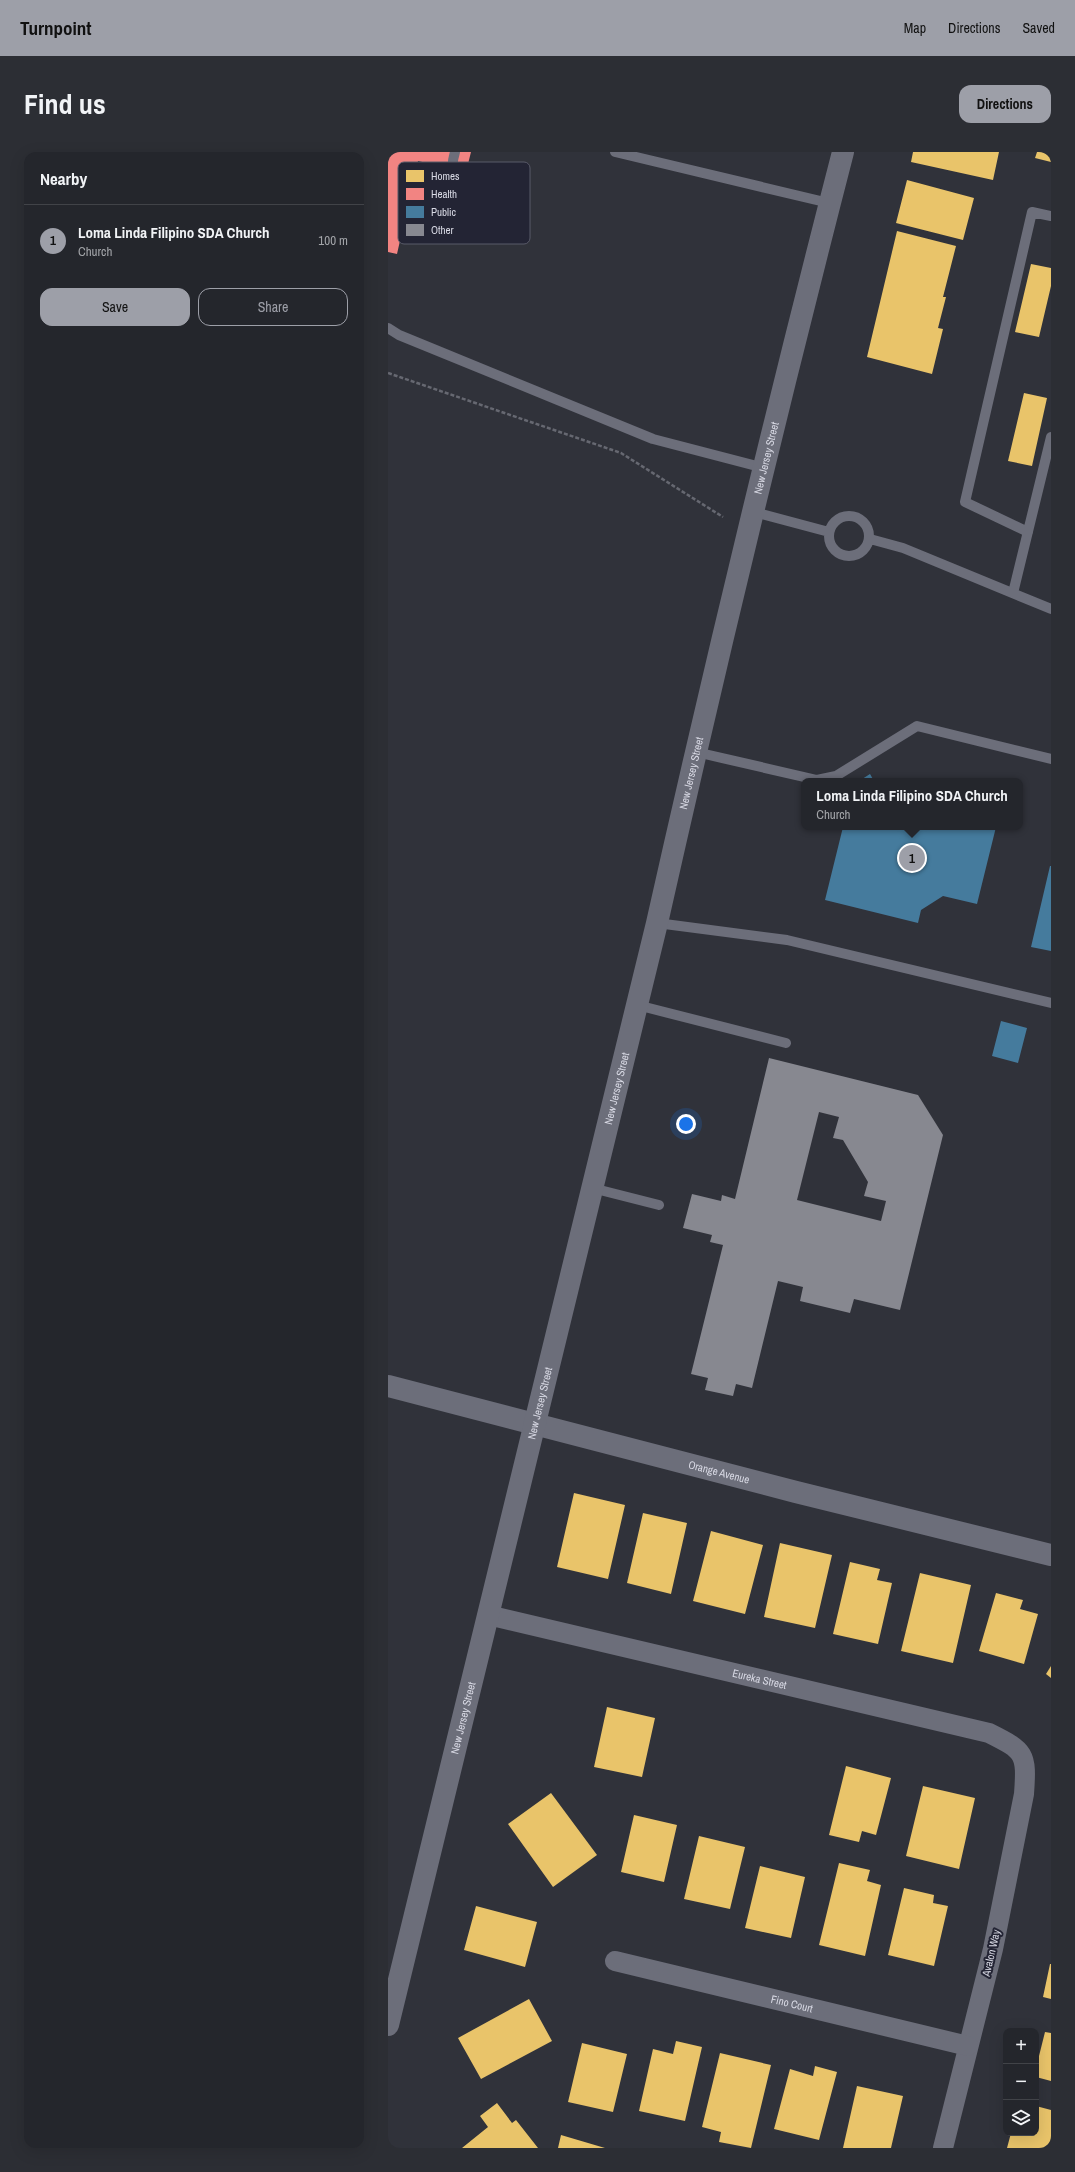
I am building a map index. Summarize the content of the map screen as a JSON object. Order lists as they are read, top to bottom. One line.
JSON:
{"streets":{"street":["New Jersey Street","Orange Avenue","Eureka Street","Avalon Way","Fino Court"]},"crossings":[["New Jersey Street","Orange Avenue"],["New Jersey Street","Eureka Street"],["Eureka Street","Avalon Way"],["Avalon Way","Fino Court"]],"legend":["Homes","Health","Public","Other"],"page":{"header":"Turnpoint","nav":["Map","Directions","Saved"],"title":"Find us","buttons":["Directions",["Save","Share"]],"heading":"Nearby","list":[{"mark":"1","name":"Loma Linda Filipino SDA Church","note":"Church","value":"100 m"}],"popup":["Loma Linda Filipino SDA Church","Church"],"pins":"1","map_buttons":["+","−"]}}
